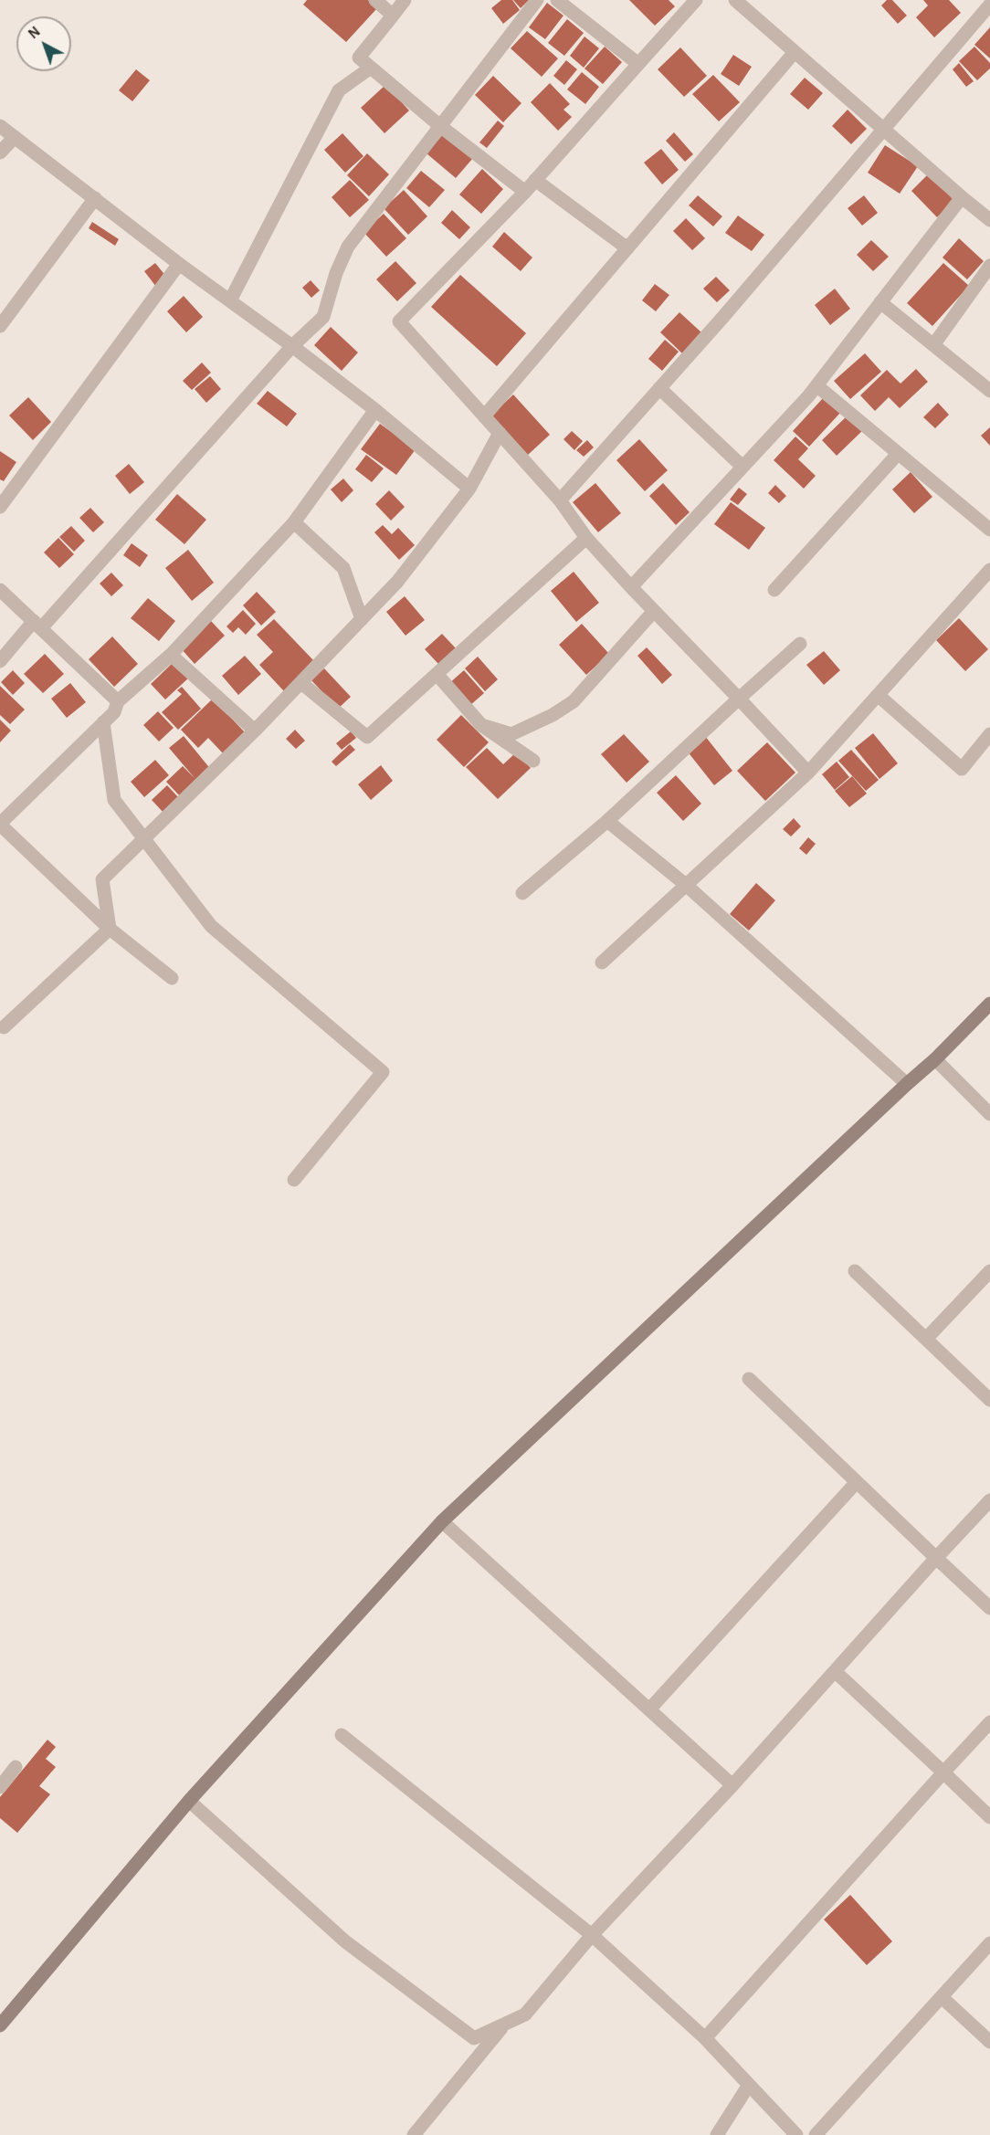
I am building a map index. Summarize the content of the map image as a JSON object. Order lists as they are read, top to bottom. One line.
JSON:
{"north":"top left"}
